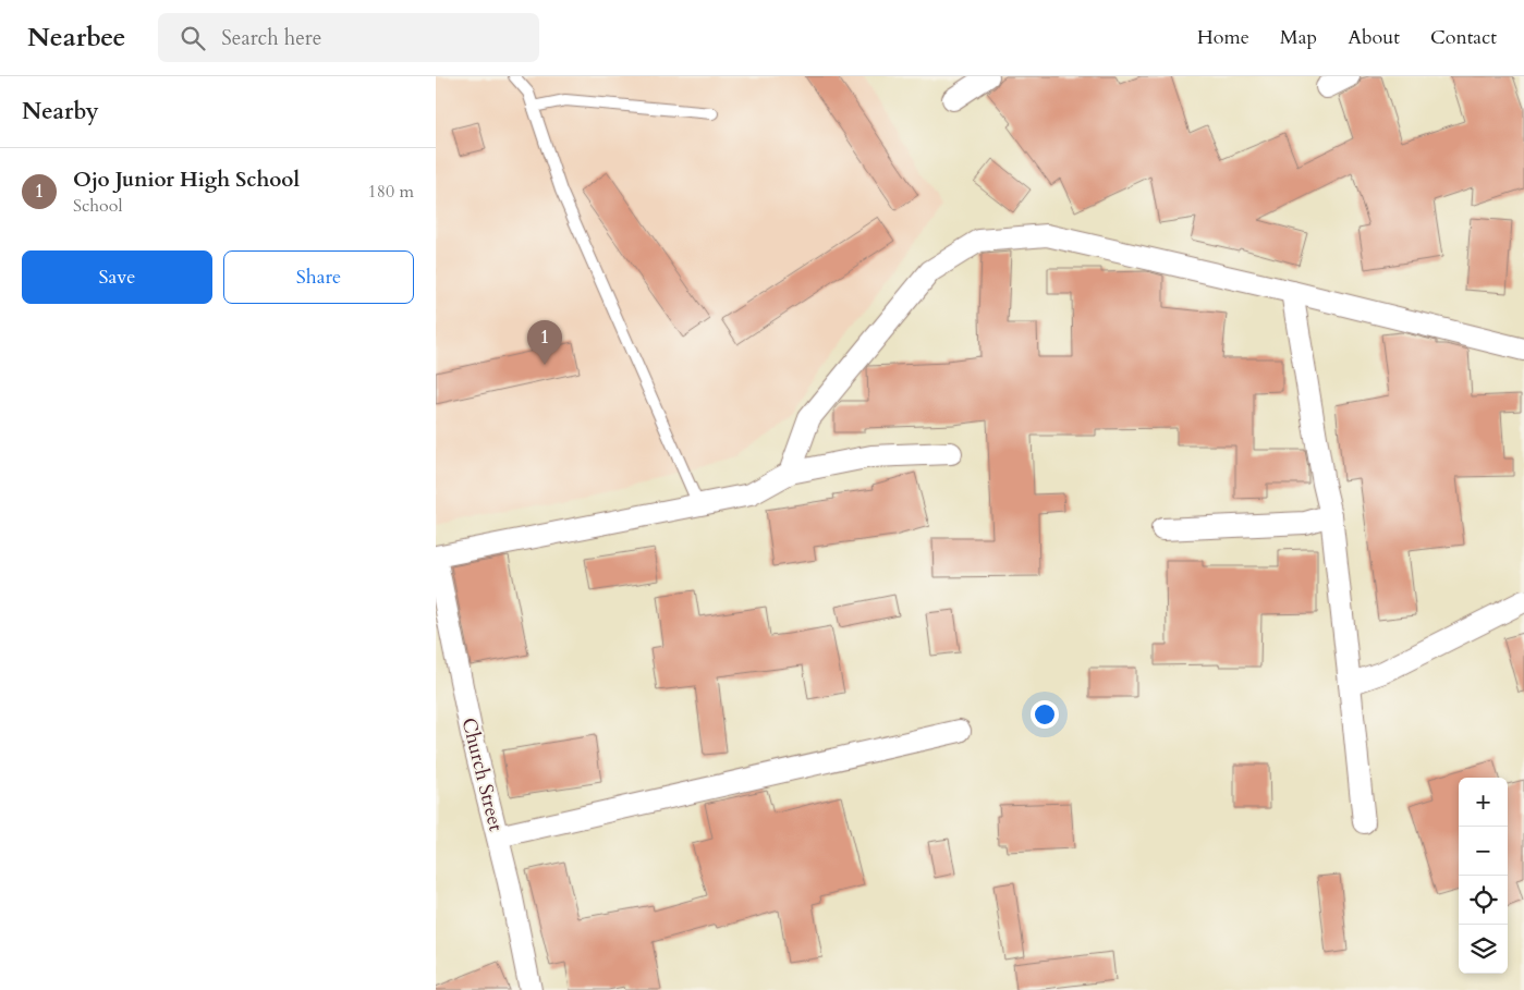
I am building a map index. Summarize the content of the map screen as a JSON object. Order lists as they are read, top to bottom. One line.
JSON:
{"streets":{"street":["Church Street"]},"page":{"header":"Nearbee","search":"Search here","nav":["Home","Map","About","Contact"],"heading":"Nearby","list":[{"mark":"1","name":"Ojo Junior High School","note":"School","value":"180 m"}],"buttons":["Save","Share"],"pins":"1","map_buttons":["+","−"]}}
